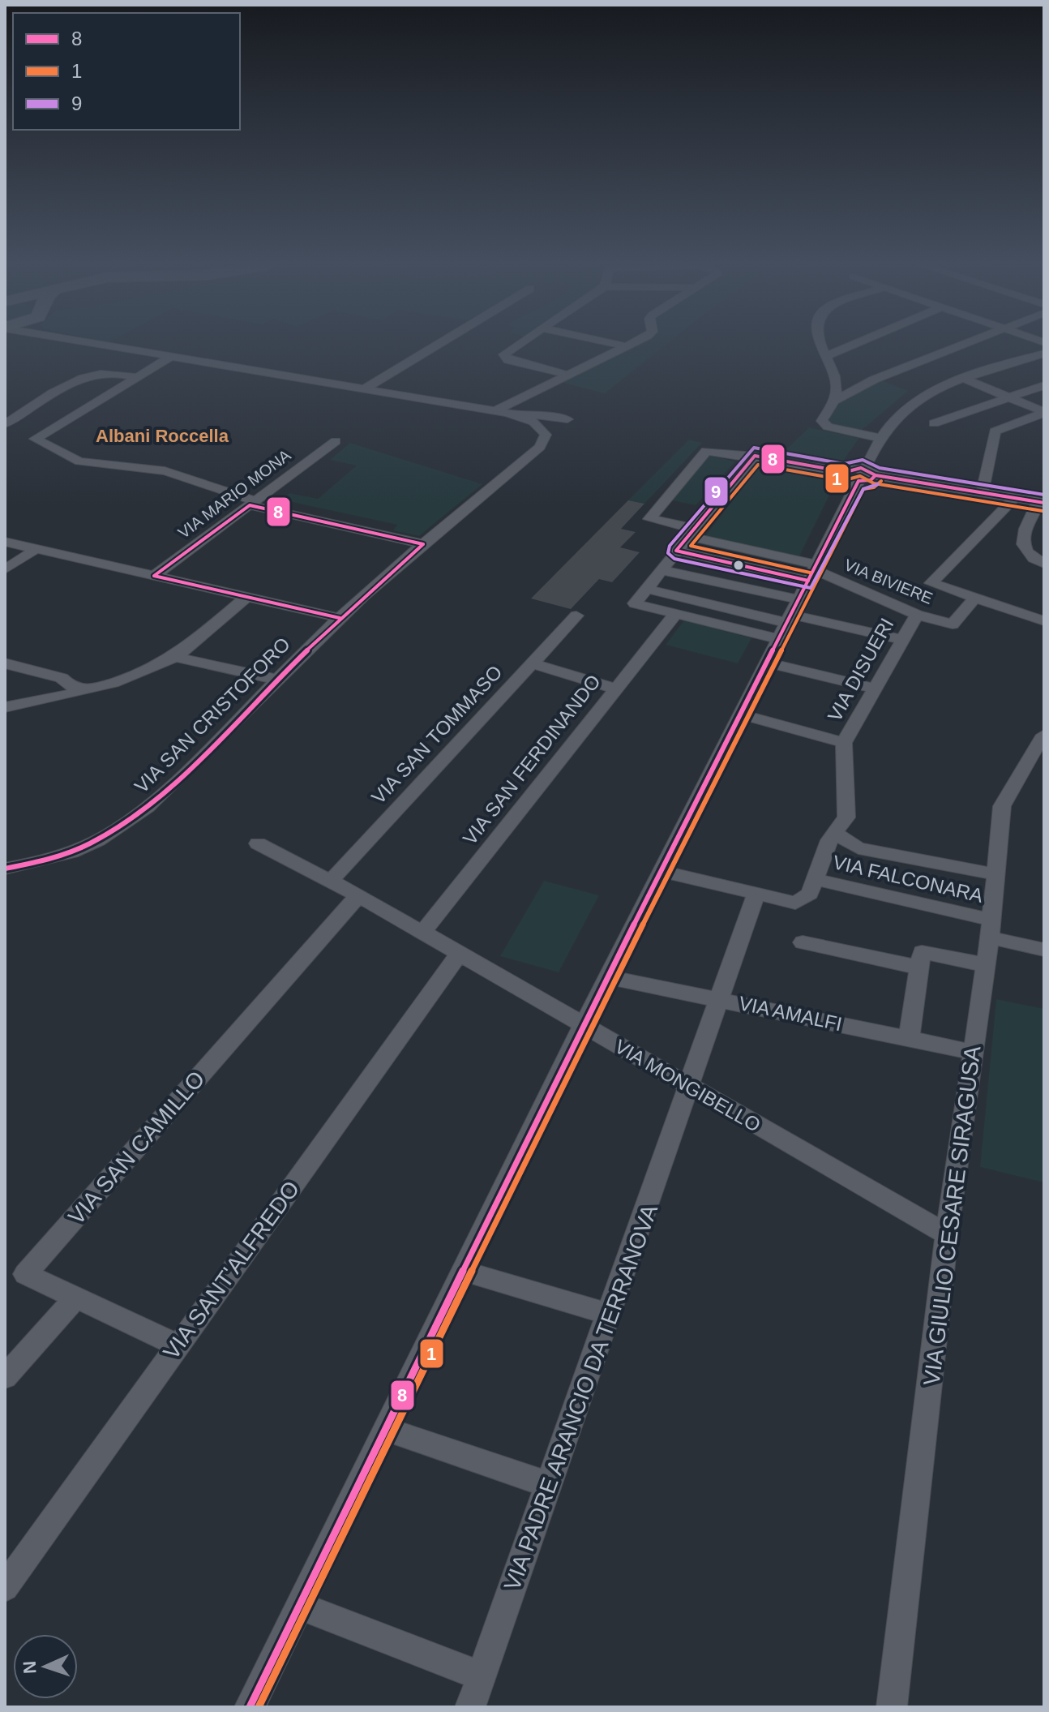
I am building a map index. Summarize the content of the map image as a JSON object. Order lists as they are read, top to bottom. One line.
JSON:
{"streets":{"street":["VIA MARIO MONA","VIA BIVIERE","VIA DISUERI","VIA SAN CRISTOFORO","VIA SAN TOMMASO","VIA SAN FERDINANDO","VIA FALCONARA","VIA AMALFI","VIA MONGIBELLO","VIA SAN CAMILLO","VIA GIULIO CESARE SIRAGUSA","VIA SANT'ALFREDO","VIA PADRE ARANCIO DA TERRANOVA"]},"crossings":[["VIA BIVIERE","VIA DISUERI"],["VIA DISUERI","VIA FALCONARA"],["VIA DISUERI","VIA PADRE ARANCIO DA TERRANOVA"],["VIA SAN TOMMASO","VIA MONGIBELLO"],["VIA SAN FERDINANDO","VIA MONGIBELLO"],["VIA FALCONARA","VIA GIULIO CESARE SIRAGUSA"],["VIA AMALFI","VIA GIULIO CESARE SIRAGUSA"],["VIA AMALFI","VIA PADRE ARANCIO DA TERRANOVA"],["VIA MONGIBELLO","VIA SAN CAMILLO"],["VIA MONGIBELLO","VIA GIULIO CESARE SIRAGUSA"],["VIA MONGIBELLO","VIA SANT'ALFREDO"],["VIA MONGIBELLO","VIA PADRE ARANCIO DA TERRANOVA"],["VIA SAN CAMILLO","VIA SANT'ALFREDO"]],"districts":["Albani Roccella"],"lines":["transit line 9","transit line 8","transit line 1"],"legend":["8","1","9"],"north":"left"}
